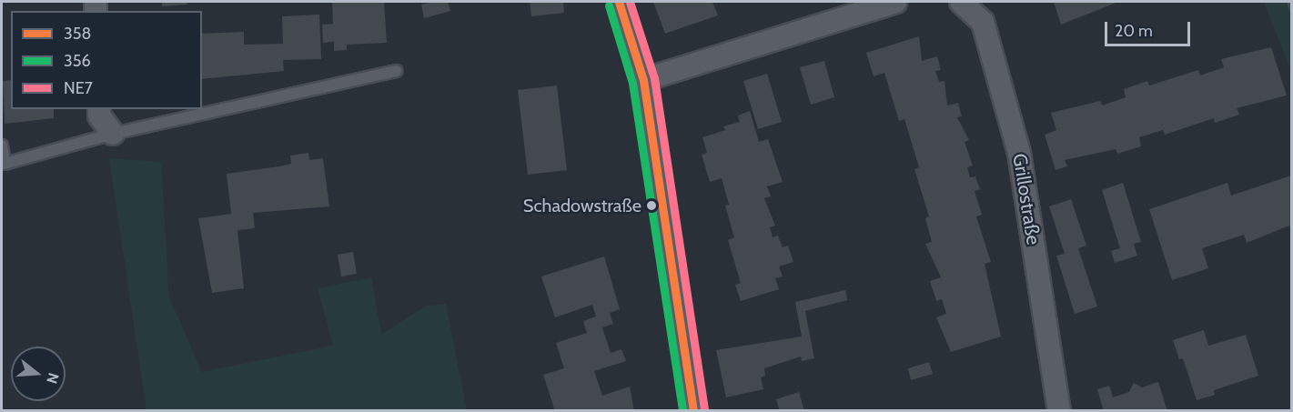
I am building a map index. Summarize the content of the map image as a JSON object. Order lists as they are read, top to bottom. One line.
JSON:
{"streets":{"street":["Grillostraße"]},"places":["Schadowstraße"],"lines":["transit line 358","transit line NE7","transit line 356"],"legend":["358","356","NE7"],"scale_bar":"20 m","north":"right"}
